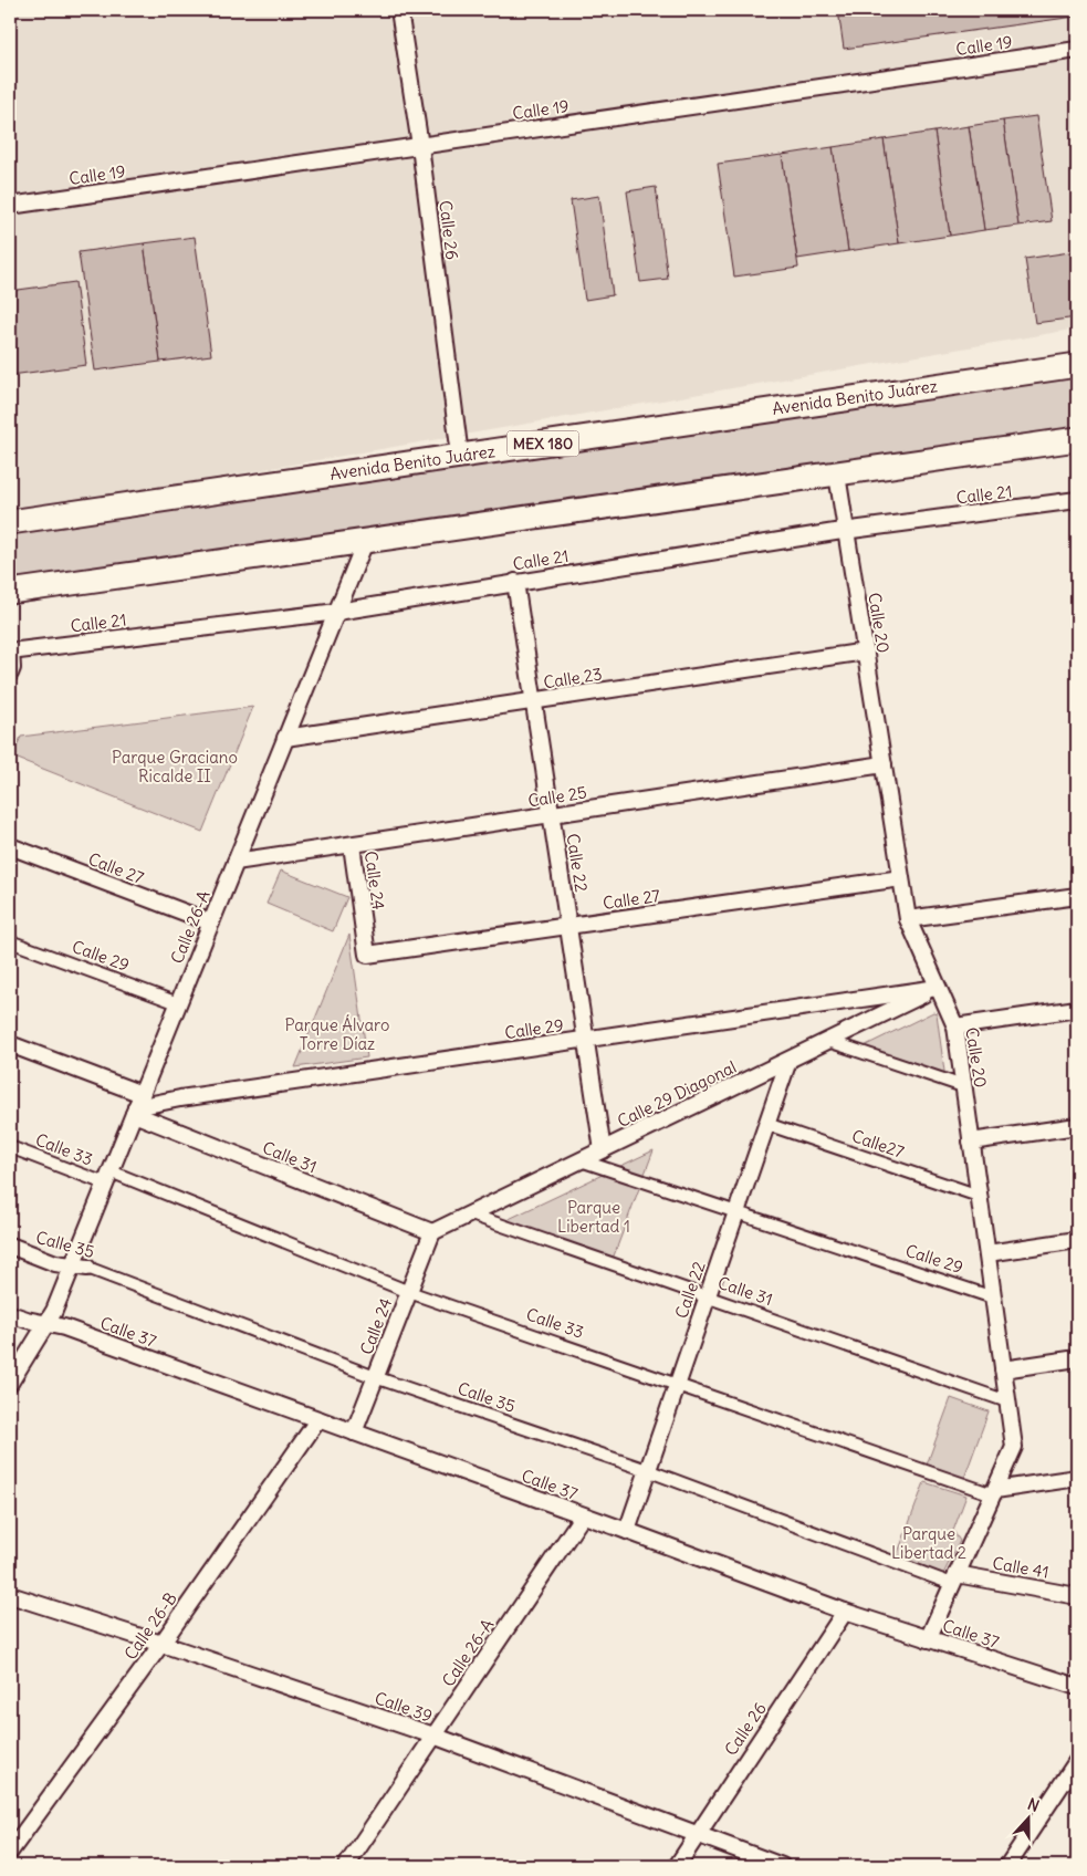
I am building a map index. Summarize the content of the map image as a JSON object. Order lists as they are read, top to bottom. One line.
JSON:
{"streets":{"main road":["Avenida Benito Juárez","MEX 180"],"street":["Calle 19","Calle 26","Calle 21","Calle 20","Calle 23","Calle 25","Calle 22","Calle 27","Calle 24","Calle 26-A","Calle 29","Calle 29 Diagonal","Calle27","Calle 33","Calle 31","Calle 35","Calle 37","Calle 41","Calle 26-B","Calle 39"]},"crossings":[["Calle 19","Calle 26"],["Calle 26","Avenida Benito Juárez"],["Calle 26","Calle 37"],["Calle 26","Calle 39"],["Calle 21","Calle 20"],["Calle 21","Calle 22"],["Calle 21","Calle 26-A"],["Calle 20","Calle 23"],["Calle 20","Calle 25"],["Calle 20","Calle 27"],["Calle 20","Calle 29"],["Calle 20","Calle 29 Diagonal"],["Calle 20","Calle27"],["Calle 20","Calle 33"],["Calle 20","Calle 31"],["Calle 20","Calle 35"],["Calle 20","Calle 37"],["Calle 20","Calle 41"],["Calle 23","Calle 22"],["Calle 23","Calle 26-A"],["Calle 25","Calle 22"],["Calle 25","Calle 24"],["Calle 25","Calle 26-A"],["Calle 22","Calle 27"],["Calle 22","Calle 29"],["Calle 22","Calle 29 Diagonal"],["Calle 22","Calle27"],["Calle 22","Calle 33"],["Calle 22","Calle 31"],["Calle 22","Calle 35"],["Calle 22","Calle 37"],["Calle 27","Calle 24"],["Calle 27","Calle 26-A"],["Calle 24","Calle 29 Diagonal"],["Calle 24","Calle 33"],["Calle 24","Calle 31"],["Calle 24","Calle 35"],["Calle 24","Calle 37"],["Calle 26-A","Calle 29"],["Calle 26-A","Calle 33"],["Calle 26-A","Calle 31"],["Calle 26-A","Calle 35"],["Calle 26-A","Calle 37"],["Calle 26-A","Calle 39"],["Calle 29","Calle 29 Diagonal"],["Calle 29","Calle 31"],["Calle 29 Diagonal","Calle 31"],["Calle 35","Calle 41"],["Calle 37","Calle 26-B"],["Calle 26-B","Calle 39"]],"parks":["Parque Graciano Ricalde II","Parque Álvaro Torre Díaz","Parque Libertad 1","Parque Libertad 2"],"north":"top"}
